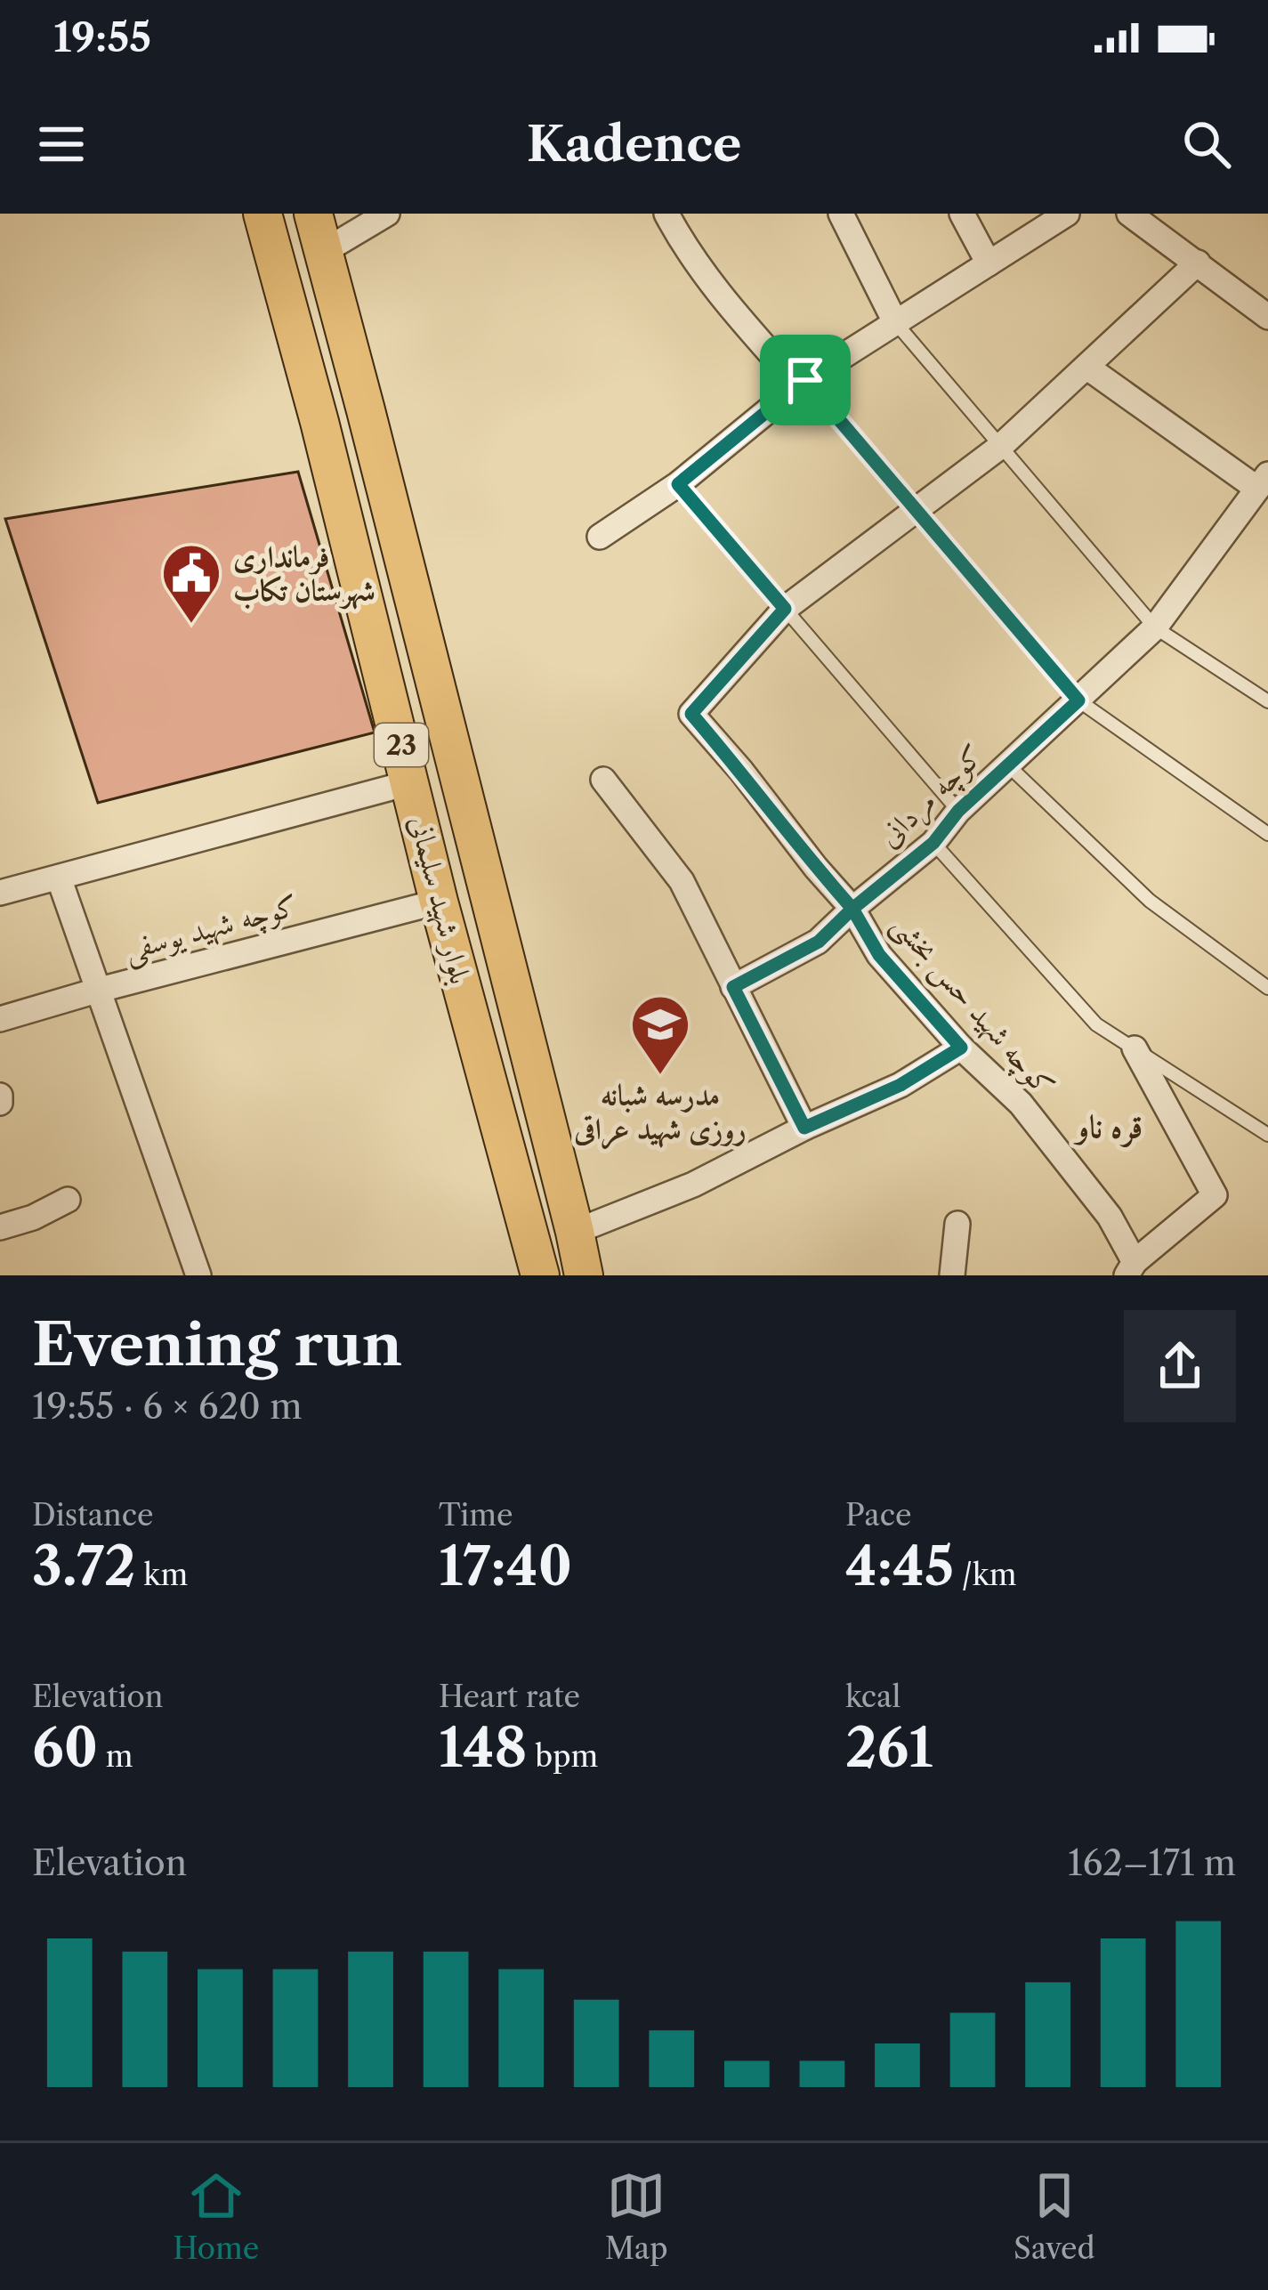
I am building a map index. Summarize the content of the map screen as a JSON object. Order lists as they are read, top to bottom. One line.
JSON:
{"streets":{"main road":["23","بلوار شهید سلیمانی"],"street":["کوچه مردانی","کوچه شهید یوسفی","کوچه شهید حس بخشی"]},"crossings":[["کوچه مردانی","کوچه شهید حس بخشی"],["بلوار شهید سلیمانی","کوچه شهید یوسفی"]],"districts":["قره ناو"],"places":{"public building":["فرمانداری شهرستان تکاب"],"school or university":["مدرسه شبانه روزی شهید عراقی"]},"page":{"status":"19:55","header":"Kadence","heading":["Evening run","19:55 · 6 × 620 m"],"stats":[["Distance","3.72 km"],["Time","17:40"],["Pace","4:45 /km"],["Elevation","60 m"],["Heart rate","148 bpm"],["kcal","261"]],"chart":["Elevation","162–171 m"],"tabs":["Home","Map","Saved"]}}
